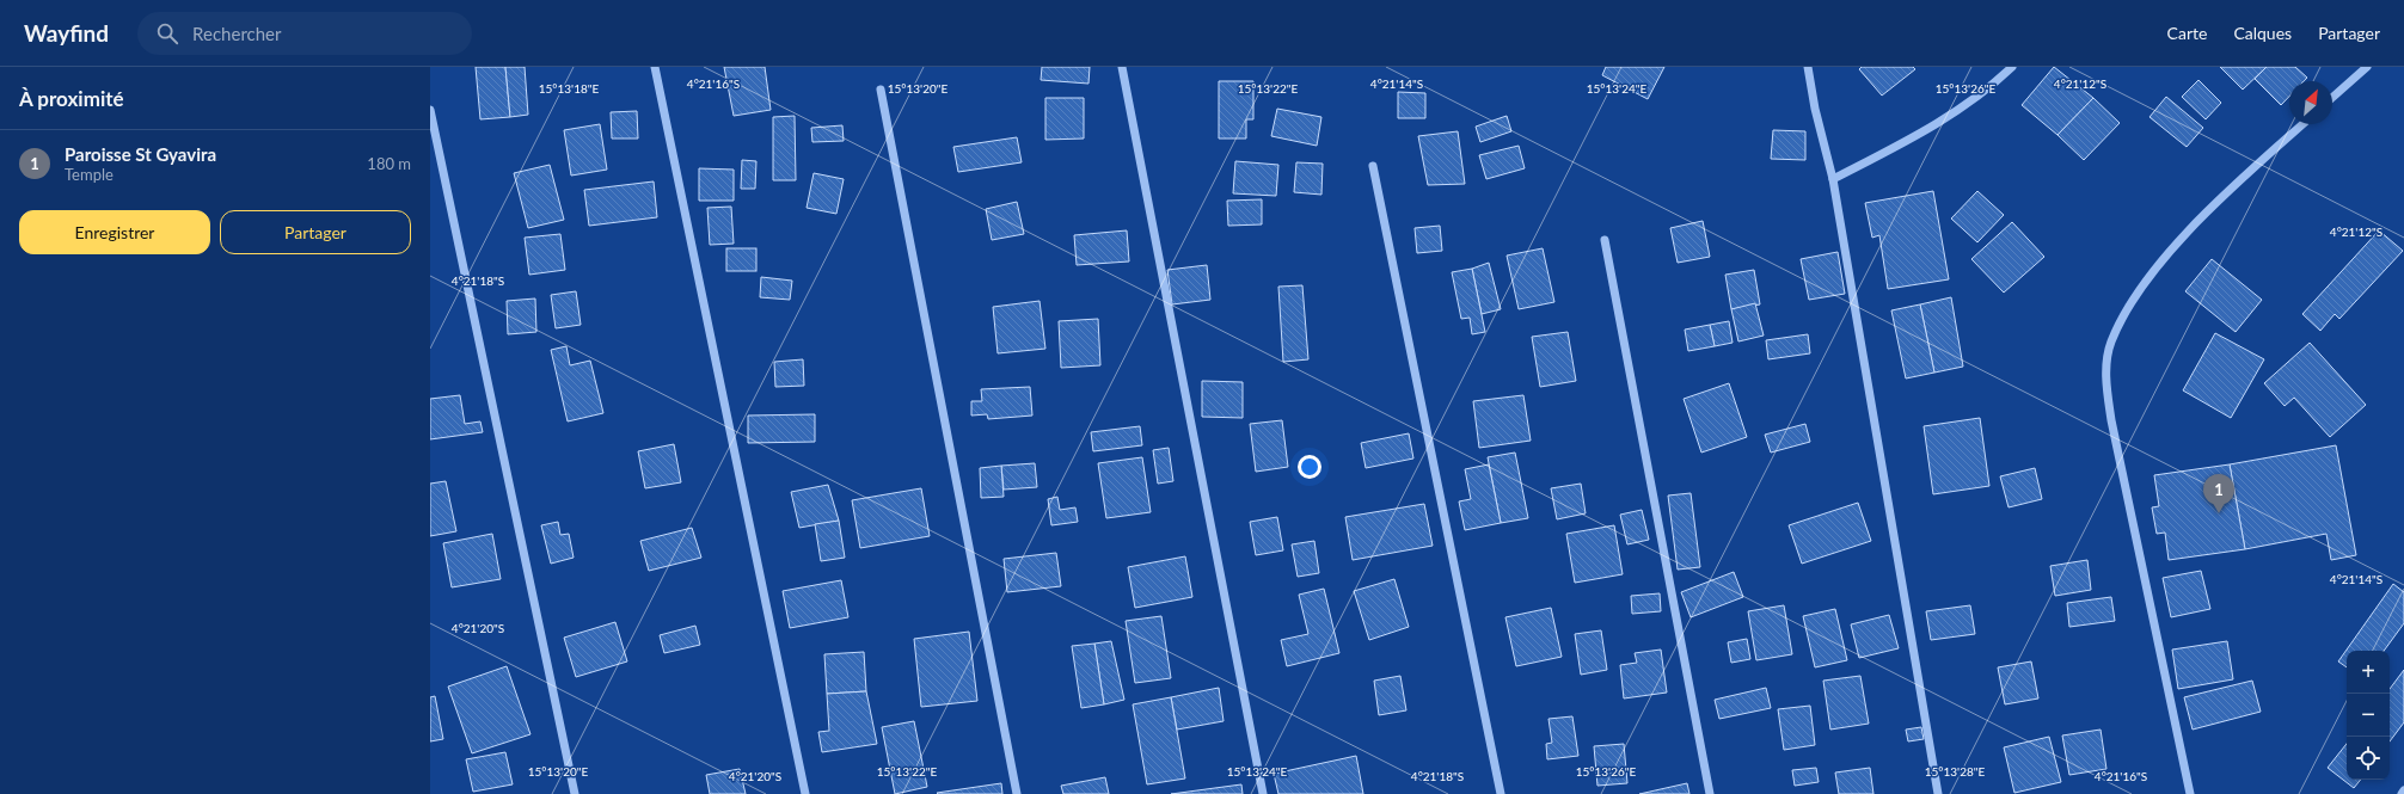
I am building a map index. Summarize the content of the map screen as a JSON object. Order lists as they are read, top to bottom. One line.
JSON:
{"north":"top right","page":{"header":"Wayfind","search":"Rechercher","nav":["Carte","Calques","Partager"],"heading":"À proximité","list":[{"mark":"1","name":"Paroisse St Gyavira","note":"Temple","value":"180 m"}],"buttons":["Enregistrer","Partager"],"pins":"1","map_buttons":["+","−"]},"coordinates":["4°21'16\"S","4°21'14\"S","4°21'12\"S","15°13'18\"E","15°13'20\"E","15°13'22\"E","15°13'24\"E","15°13'26\"E","4°21'18\"S","4°21'20\"S","15°13'28\"E"]}
